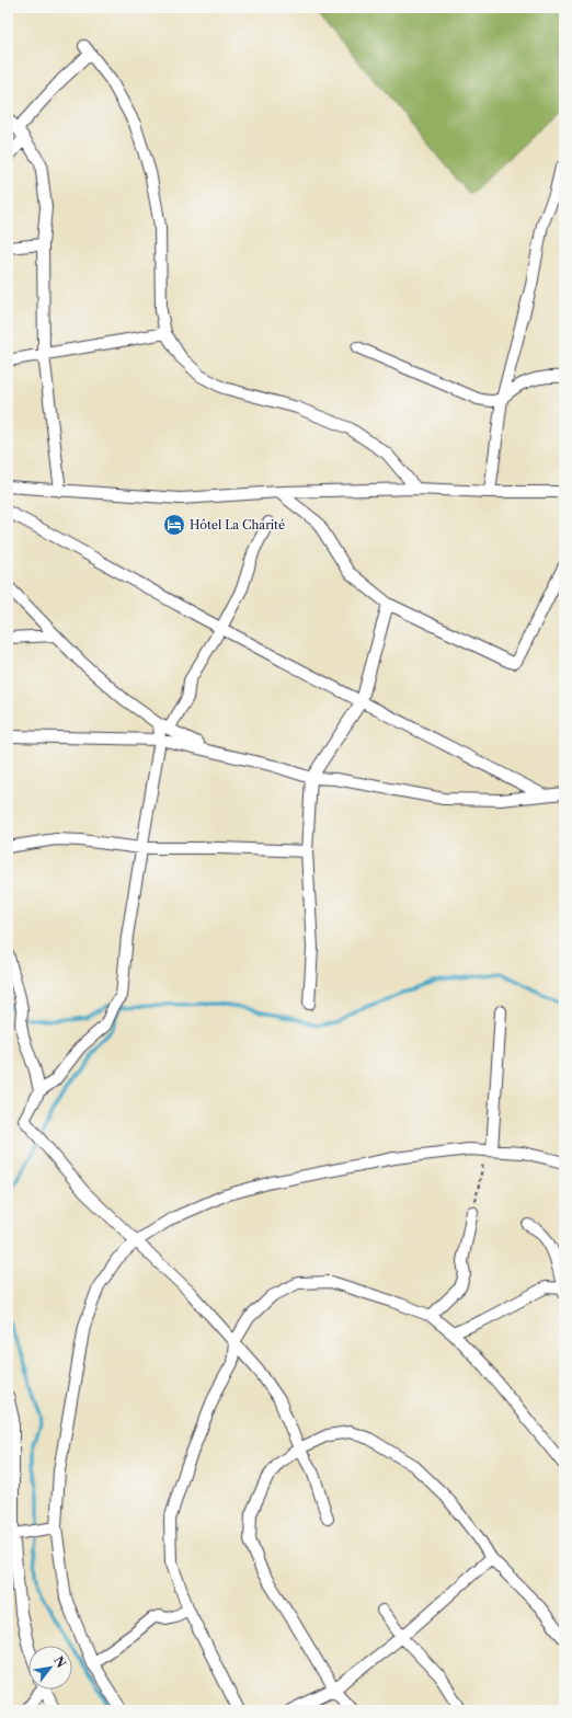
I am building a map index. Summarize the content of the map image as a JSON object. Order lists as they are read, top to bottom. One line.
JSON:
{"places":{"hotel":["Hôtel La Charité"]},"north":"top right"}
